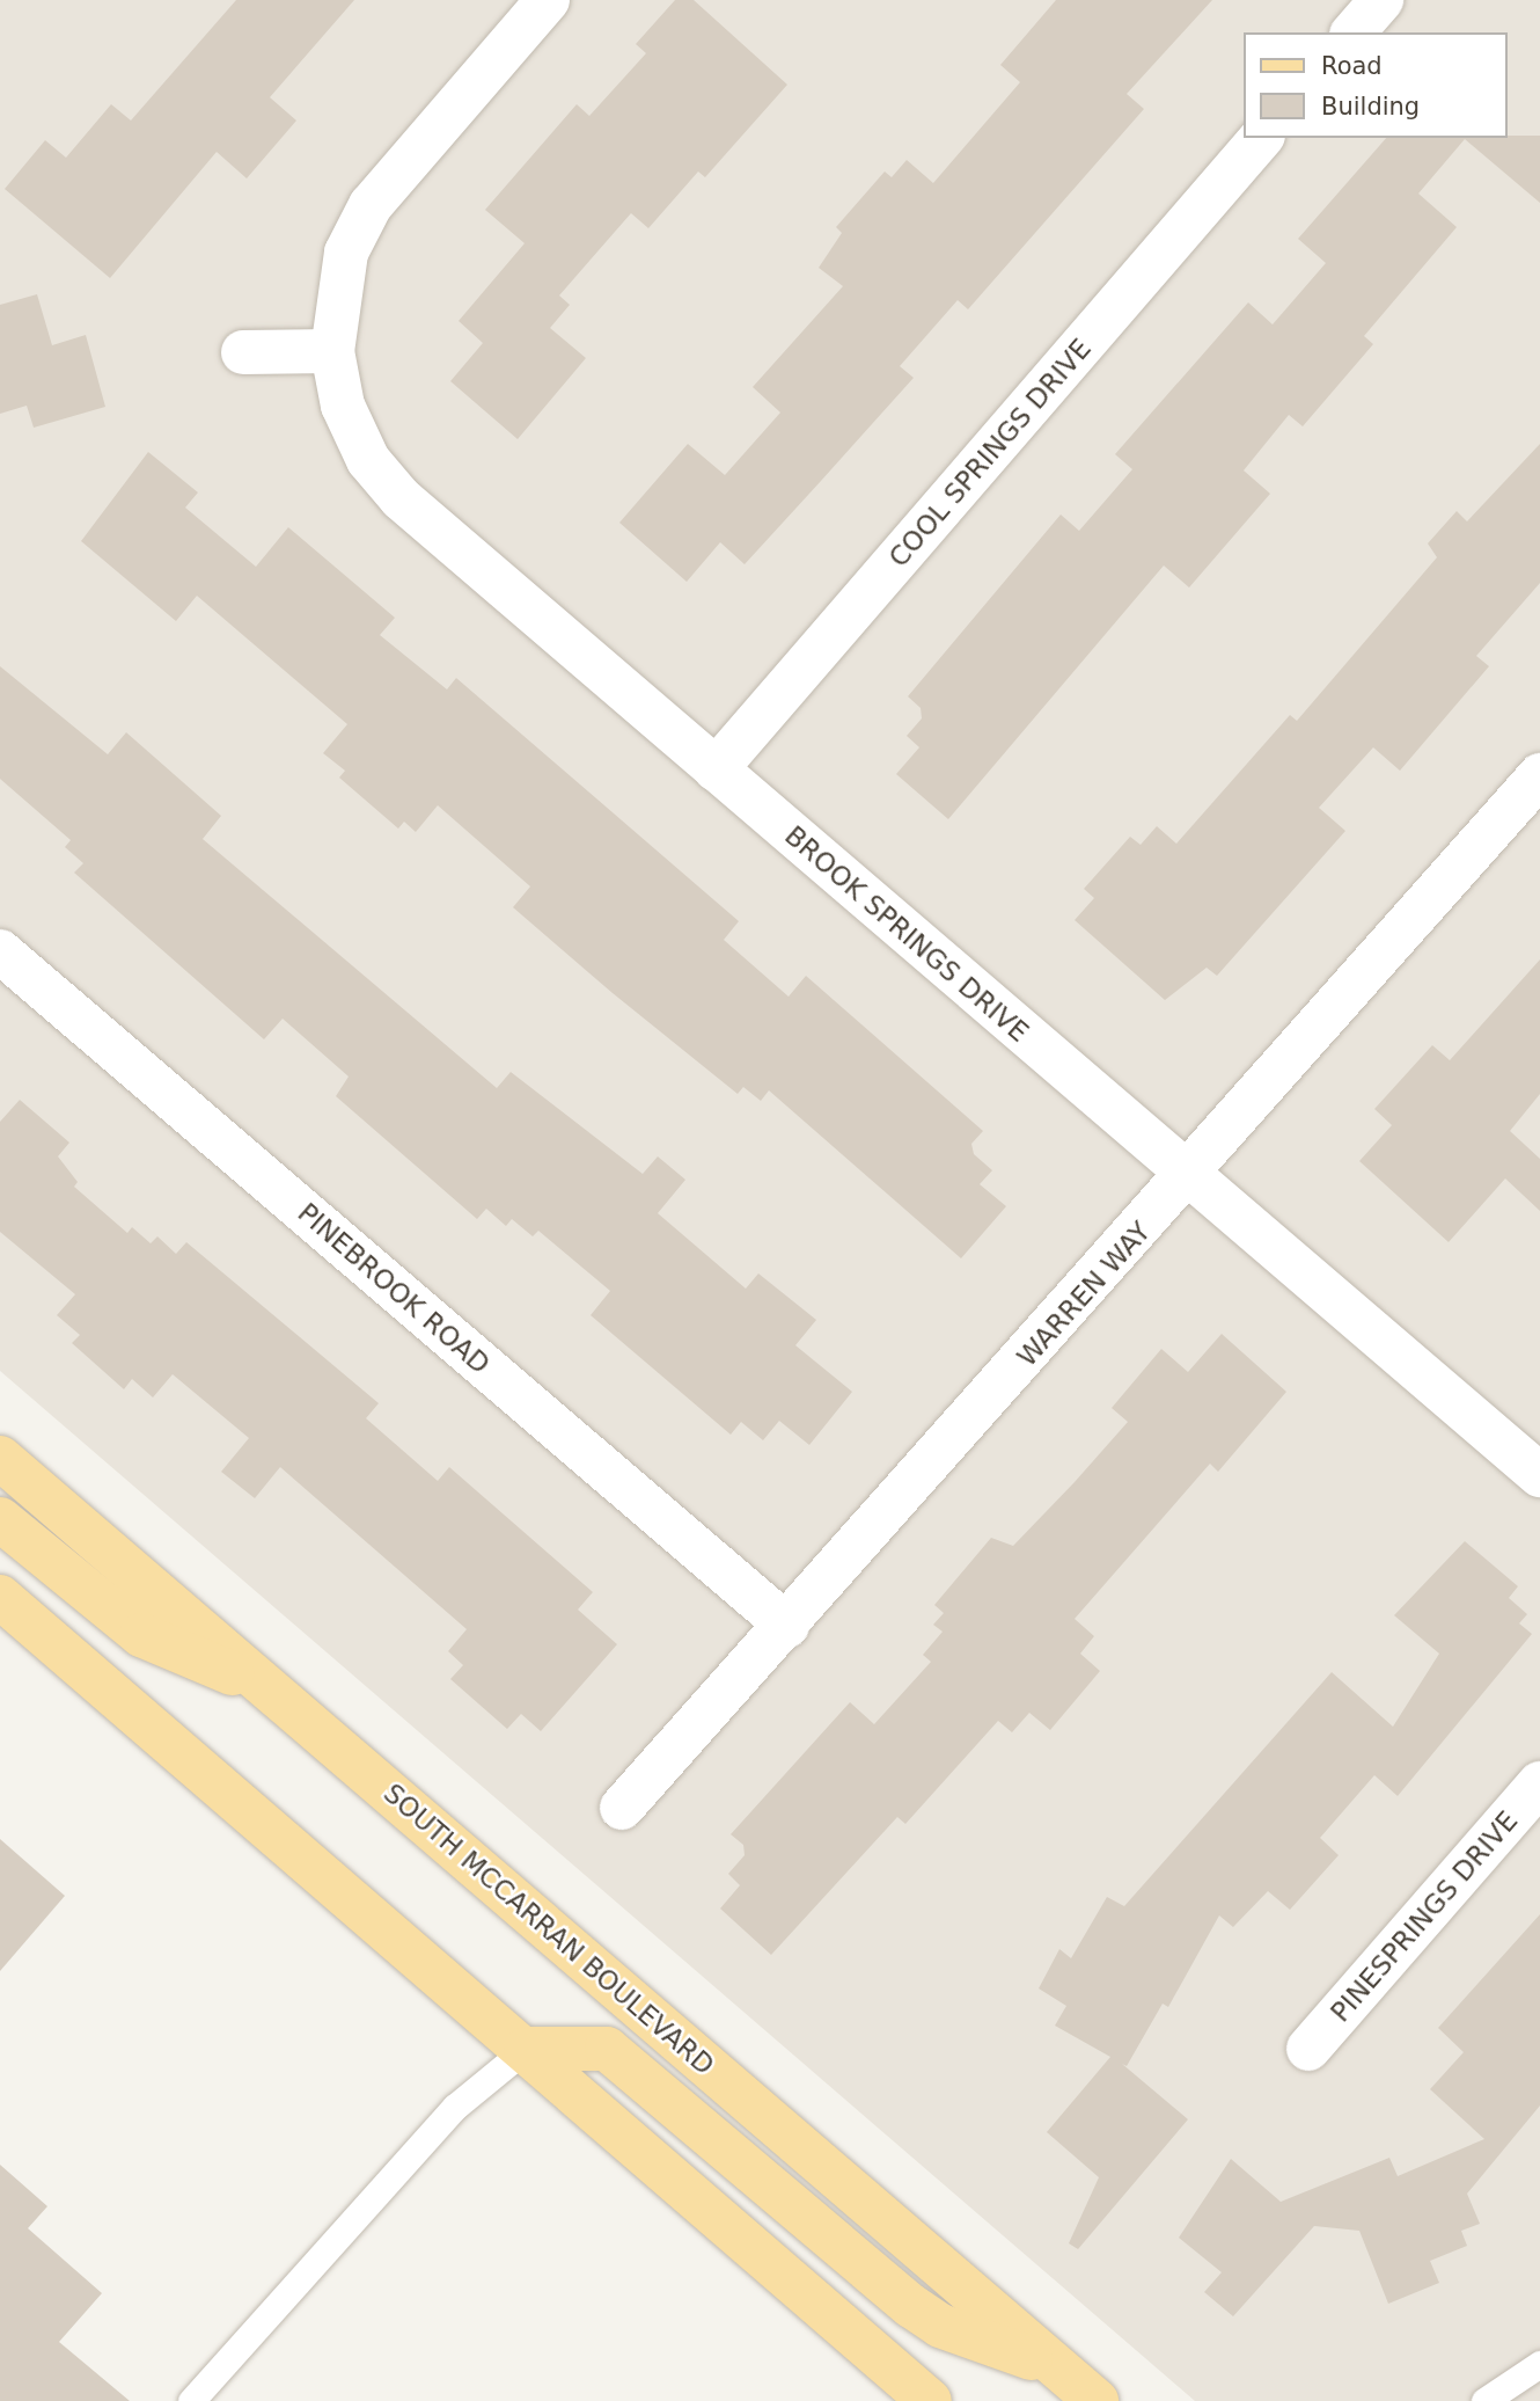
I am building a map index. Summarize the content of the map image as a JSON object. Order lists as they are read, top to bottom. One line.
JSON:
{"streets":{"main road":["SOUTH MCCARRAN BOULEVARD"],"street":["COOL SPRINGS DRIVE","BROOK SPRINGS DRIVE","PINEBROOK ROAD","WARREN WAY","PINESPRINGS DRIVE"]},"crossings":[["COOL SPRINGS DRIVE","BROOK SPRINGS DRIVE"],["BROOK SPRINGS DRIVE","WARREN WAY"],["PINEBROOK ROAD","WARREN WAY"]],"legend":["Road","Building"]}
